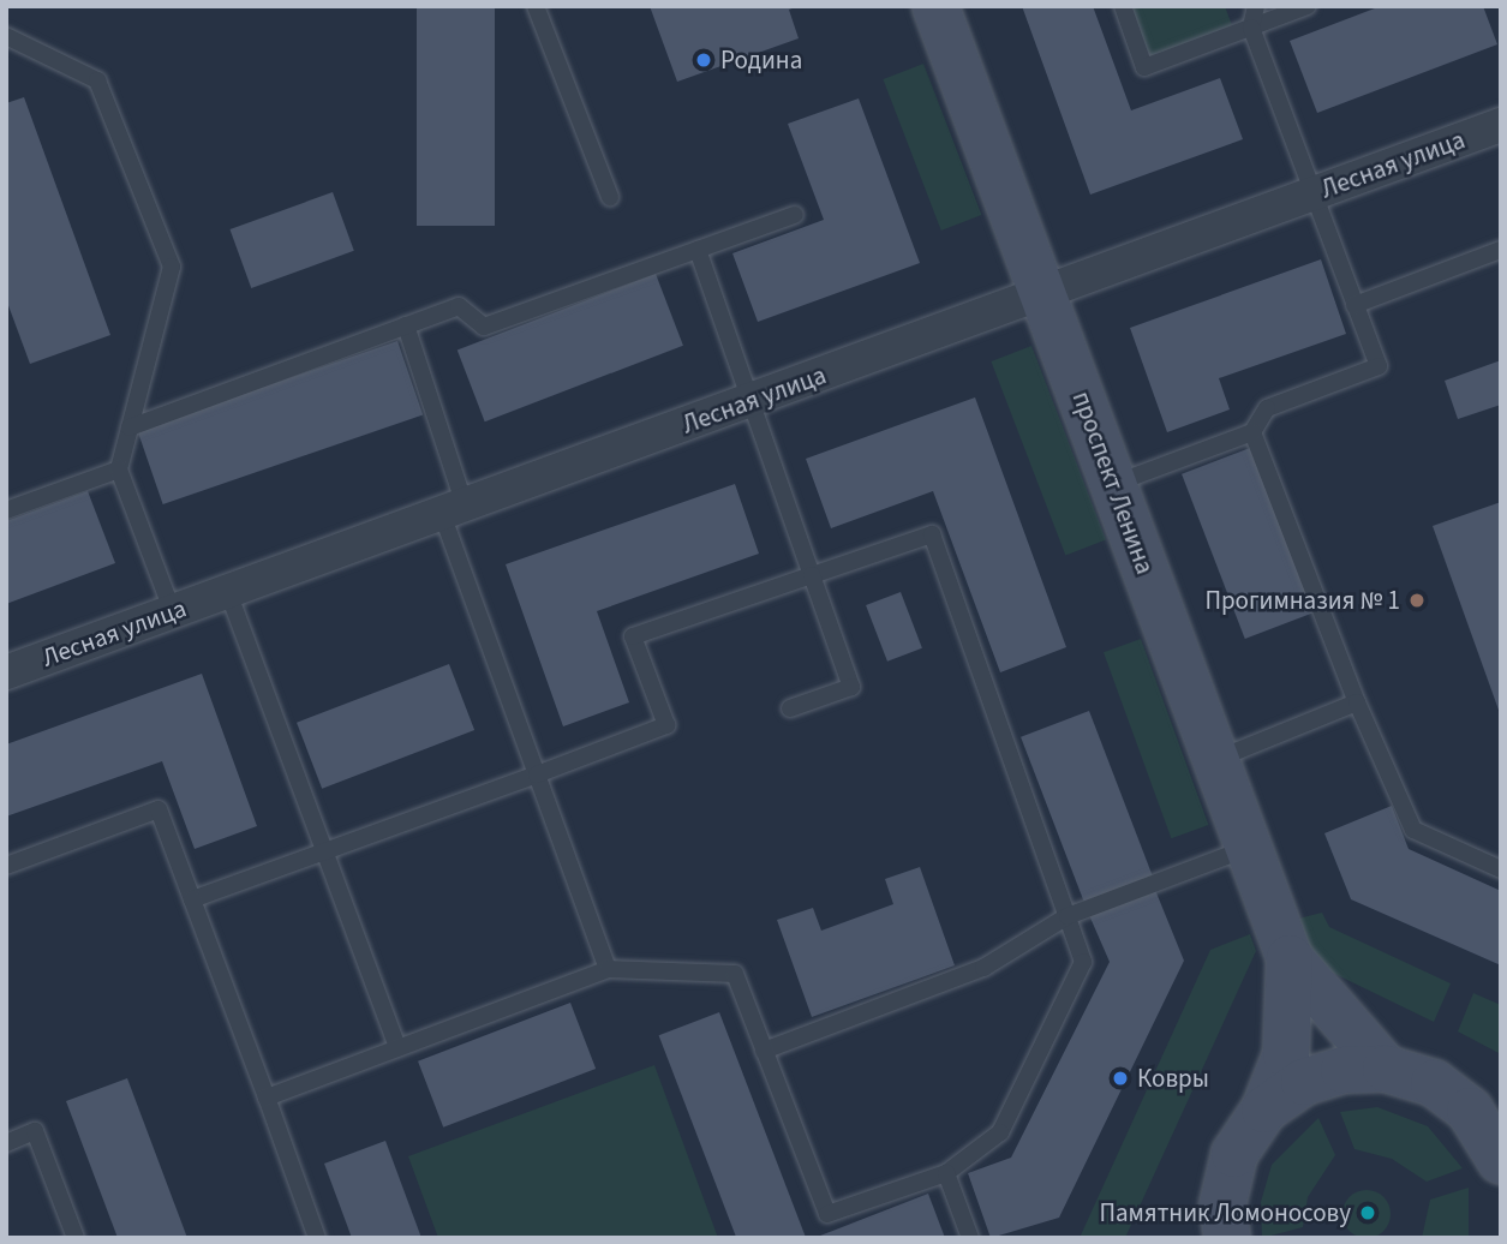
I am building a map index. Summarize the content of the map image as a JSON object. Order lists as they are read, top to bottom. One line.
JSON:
{"streets":{"main road":["проспект Ленина"],"street":["Лесная улица"]},"crossings":[["Лесная улица","проспект Ленина"]],"places":["Родина","Прогимназия № 1","Ковры","Памятник Ломоносову"]}
